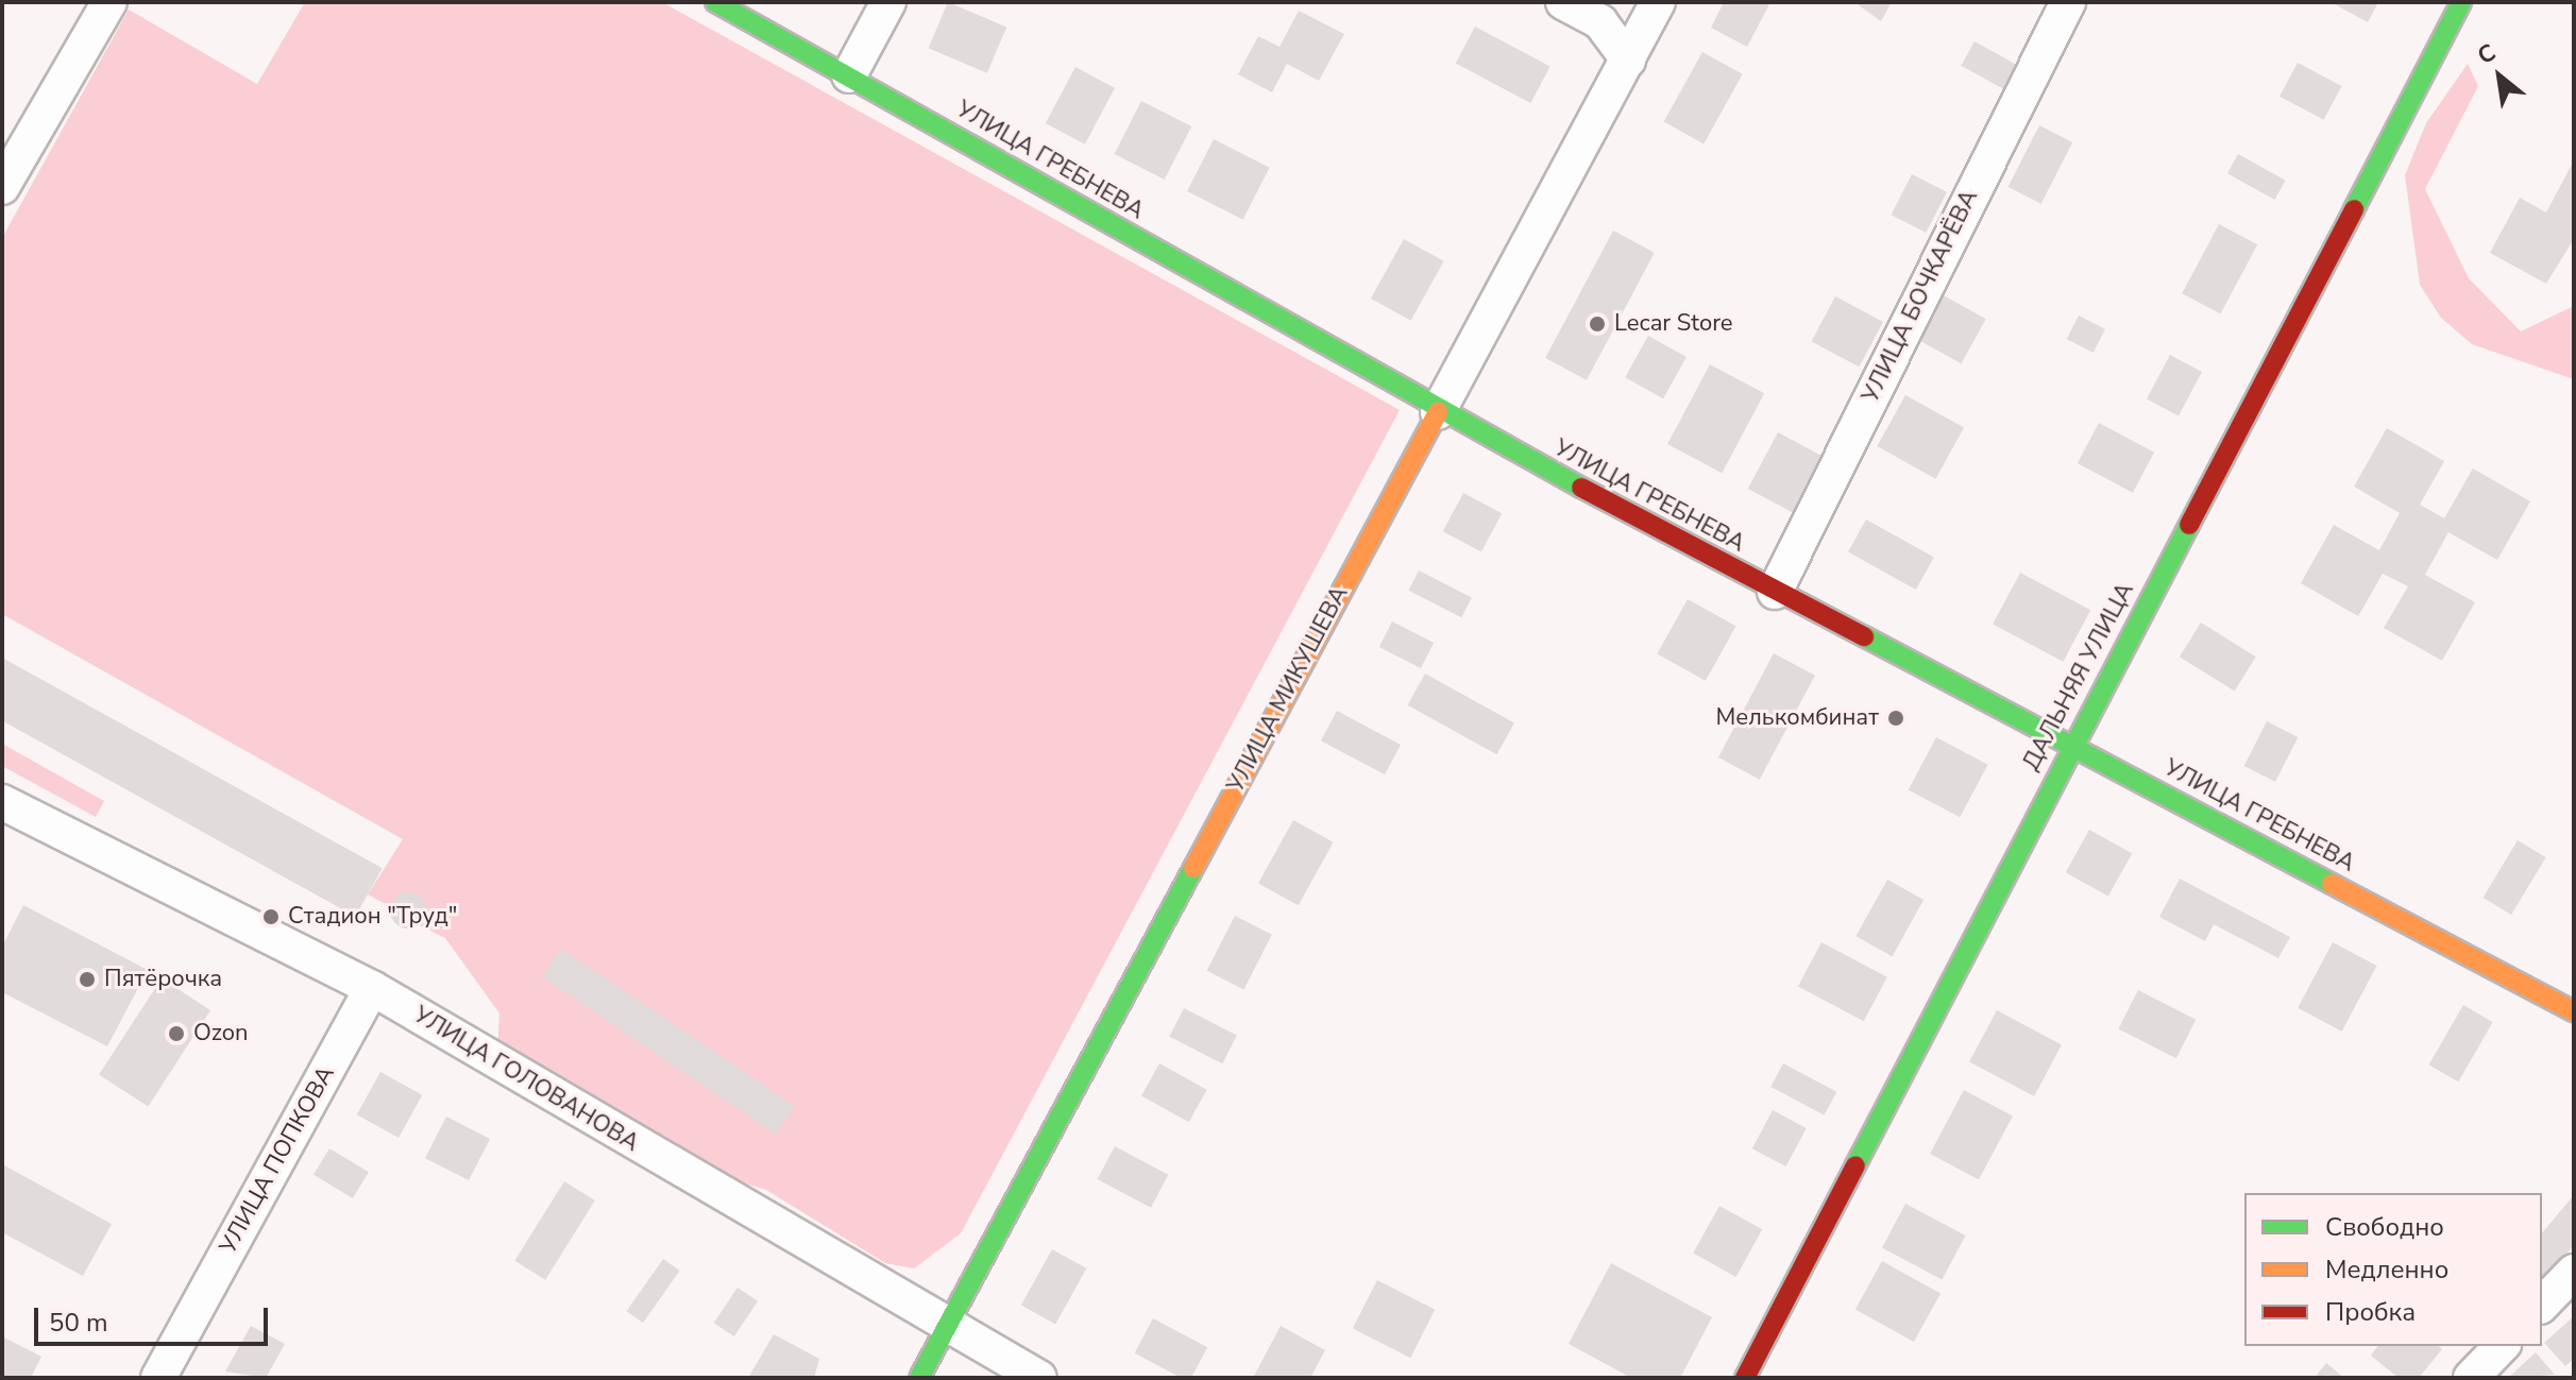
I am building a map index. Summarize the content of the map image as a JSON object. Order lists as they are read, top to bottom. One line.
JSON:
{"streets":{"street":["УЛИЦА ГРЕБНЕВА","УЛИЦА БОЧКАРЁВА","ДАЛЬНЯЯ УЛИЦА","УЛИЦА МИКУШЕВА","УЛИЦА ГОЛОВАНОВА","УЛИЦА ПОПКОВА"]},"crossings":[["УЛИЦА ГРЕБНЕВА","УЛИЦА БОЧКАРЁВА"],["УЛИЦА ГРЕБНЕВА","ДАЛЬНЯЯ УЛИЦА"],["УЛИЦА ГРЕБНЕВА","УЛИЦА МИКУШЕВА"],["УЛИЦА МИКУШЕВА","УЛИЦА ГОЛОВАНОВА"],["УЛИЦА ГОЛОВАНОВА","УЛИЦА ПОПКОВА"]],"places":["Lecar Store","Мелькомбинат","Стадион \"Труд\"","Пятёрочка","Ozon"],"legend":["Свободно","Медленно","Пробка"],"scale_bar":"50 m","north":"top left"}
